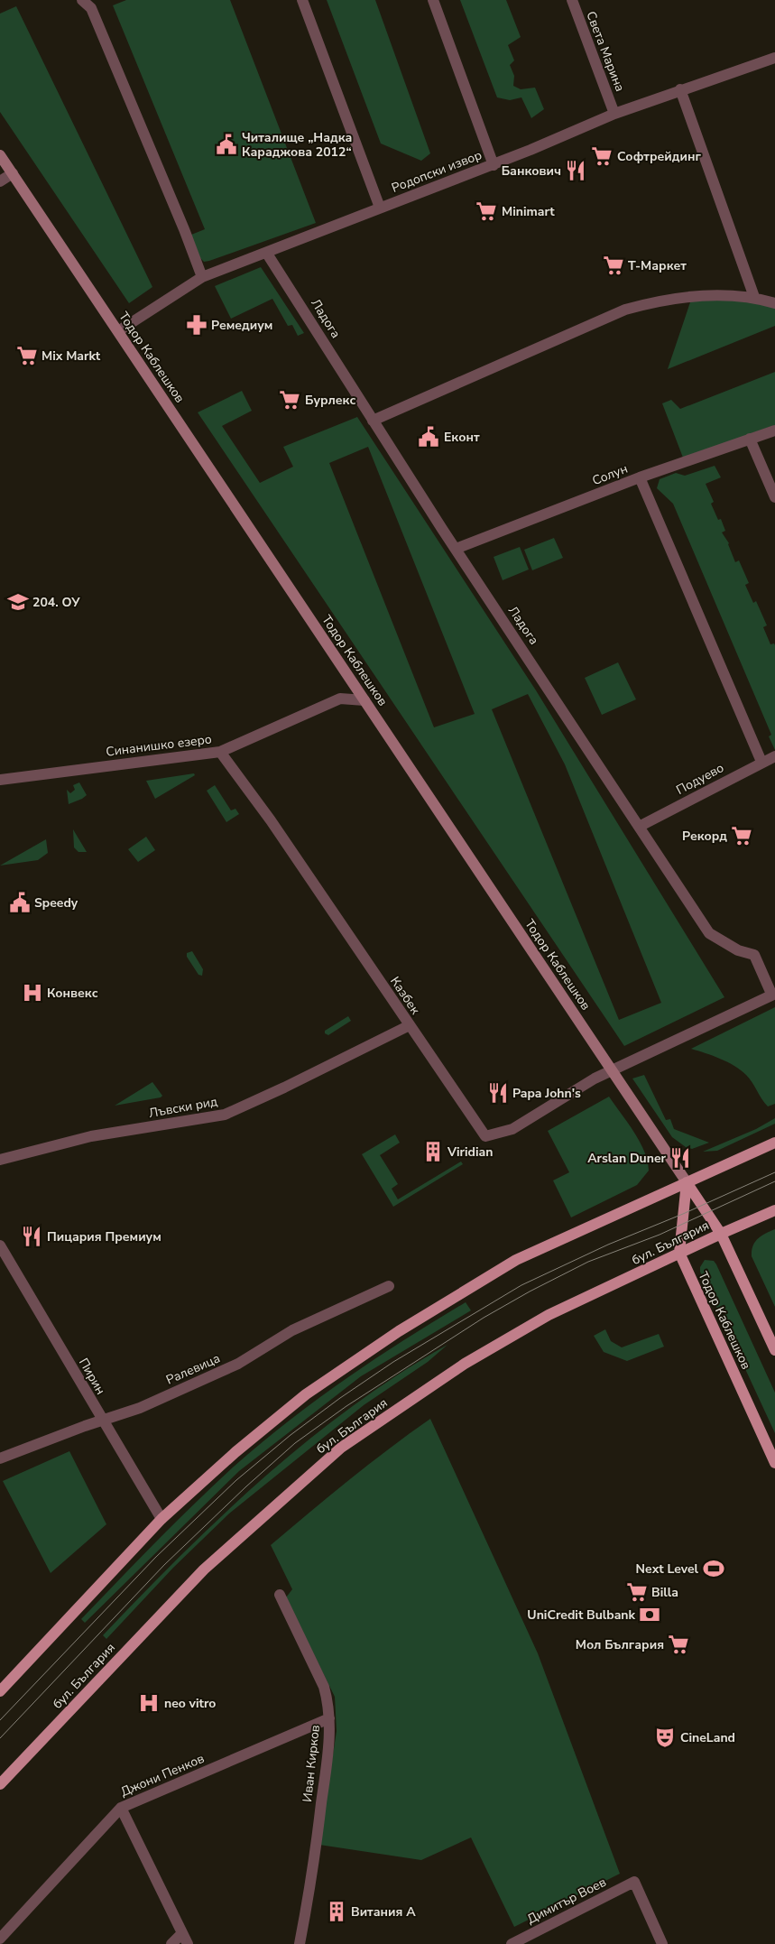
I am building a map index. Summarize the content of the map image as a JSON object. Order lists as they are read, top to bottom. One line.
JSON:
{"streets":{"main road":["Тодор Каблешков","бул. България"],"street":["Света Марина","Родопски извор","Ладога","Солун","Синанишко езеро","Подуево","Казбек","Лъвски рид","Ралевица","Пирин","Иван Кирков","Джони Пенков","Димитър Воев"]},"crossings":[["Света Марина","Родопски извор"],["Родопски извор","Ладога"],["Родопски извор","Тодор Каблешков"],["Ладога","Солун"],["Ладога","Подуево"],["Тодор Каблешков","Синанишко езеро"],["Тодор Каблешков","Казбек"],["Тодор Каблешков","бул. България"],["Синанишко езеро","Казбек"],["Казбек","Лъвски рид"],["Ралевица","Пирин"],["Иван Кирков","Джони Пенков"]],"places":{"public building":["Читалище „Надка Караджова 2012“","Еконт","Speedy"],"supermarket":["Софтрейдинг","Minimart","Т-Маркет","Mix Markt","Бурлекс","Рекорд","Billa","Мол България"],"restaurant":["Банкович","Papa John's","Arslan Duner","Пицария Премиум"],"pharmacy":["Ремедиум"],"school or university":["204. ОУ"],"hospital":["Конвекс","neo vitro"],"building":["Viridian","Витания А"],"sports":["Next Level"],"bank":["UniCredit Bulbank"],"theatre":["CineLand"]}}
